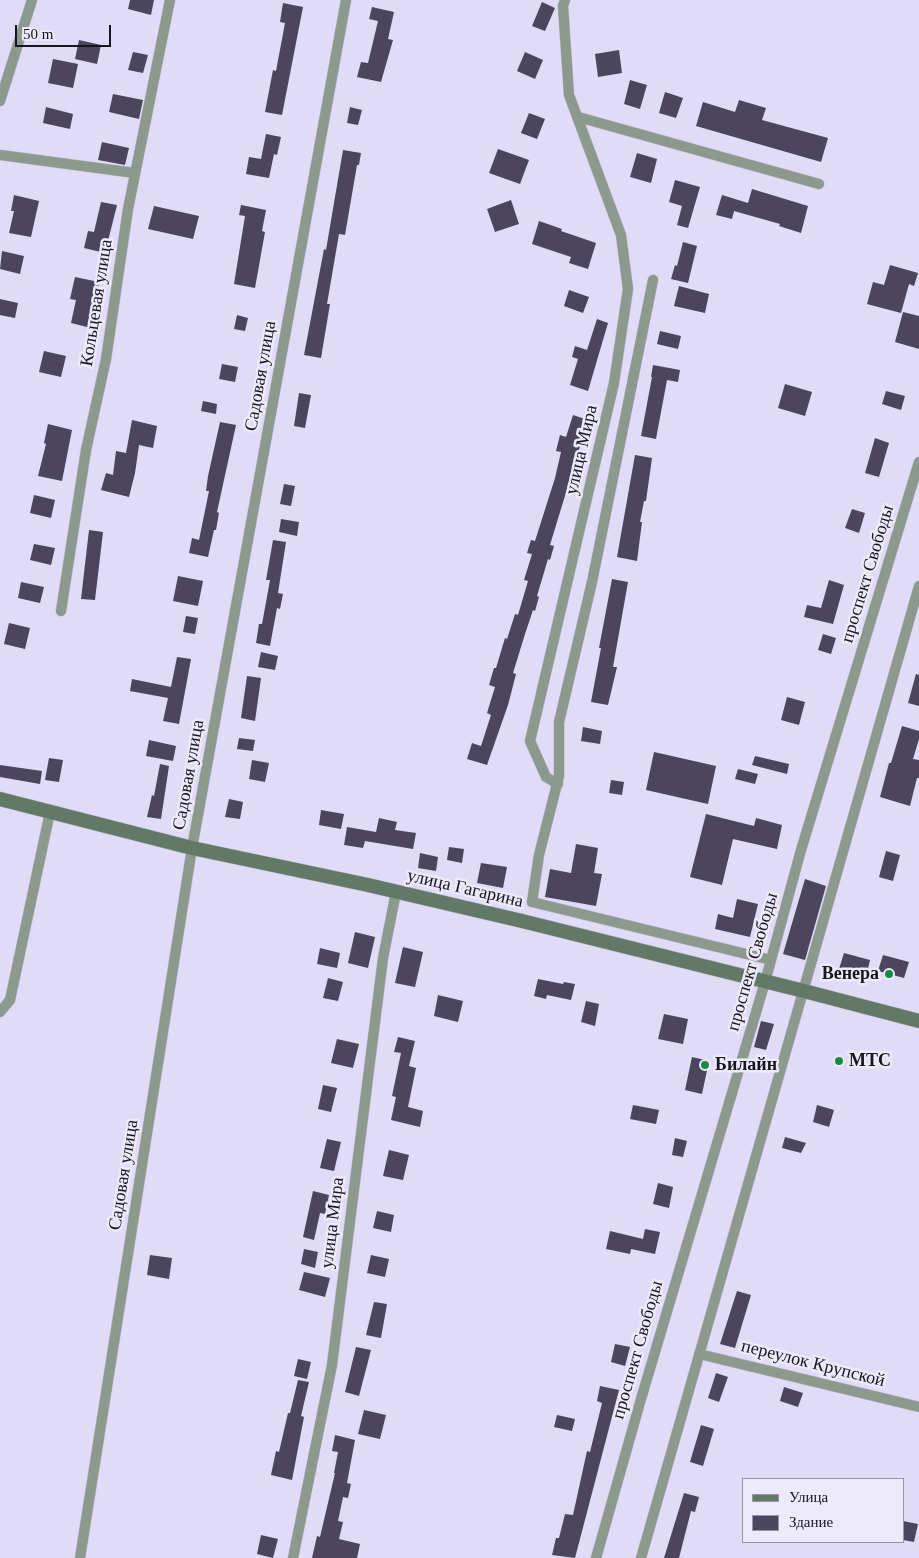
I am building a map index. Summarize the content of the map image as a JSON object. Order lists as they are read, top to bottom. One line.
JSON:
{"streets":{"main road":["улица Гагарина"],"street":["Кольцевая улица","Садовая улица","улица Мира","проспект Свободы","переулок Крупской"]},"crossings":[["Садовая улица","улица Гагарина"],["улица Мира","проспект Свободы"],["улица Мира","улица Гагарина"],["проспект Свободы","улица Гагарина"]],"places":["Венера","МТС","Билайн"],"legend":["Улица","Здание"],"scale_bar":"50 m"}
